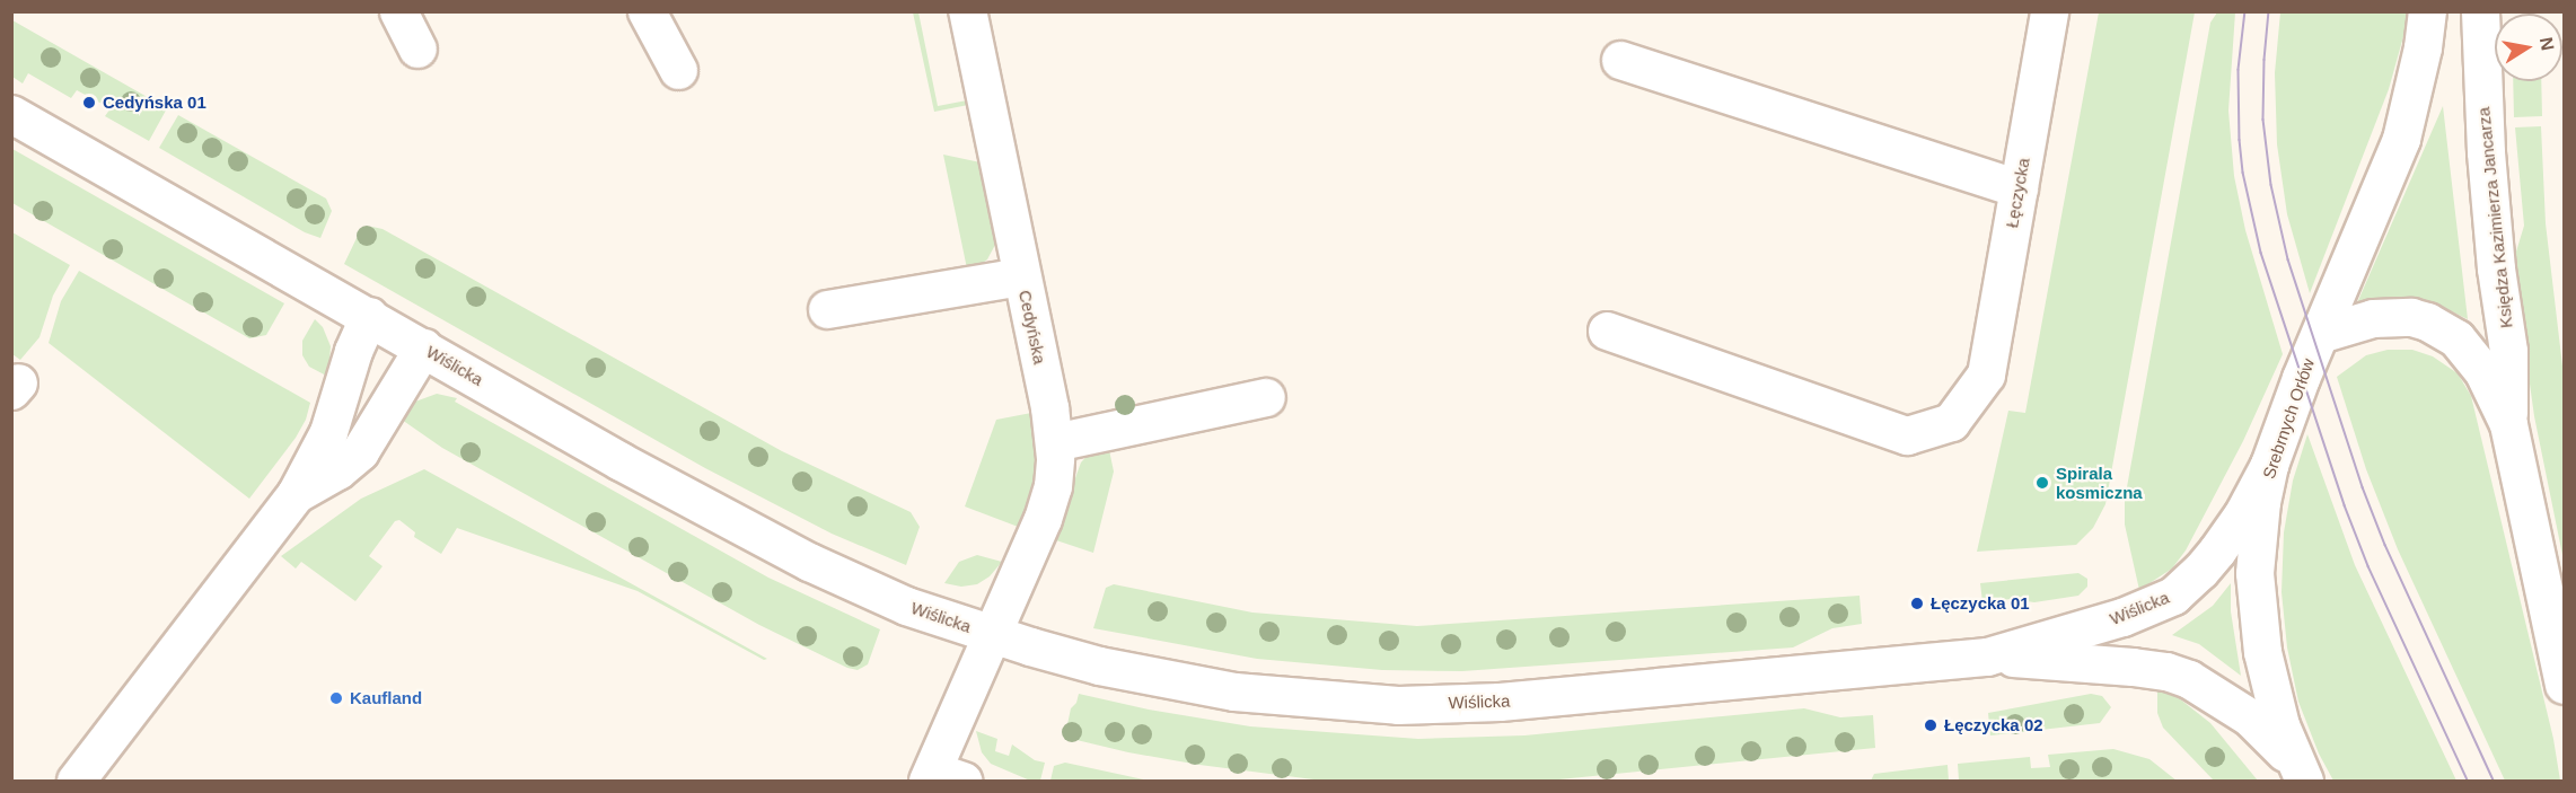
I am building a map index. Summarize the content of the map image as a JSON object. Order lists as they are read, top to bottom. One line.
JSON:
{"streets":{"street":["Łęczycka","Księdza Kazimierza Jancarza","Cedyńska","Wiślicka","Srebrnych Orłów"]},"crossings":[["Cedyńska","Wiślicka"],["Wiślicka","Srebrnych Orłów"]],"places":["Cedyńska 01","Spirala kosmiczna","Łęczycka 01","Kaufland","Łęczycka 02"],"north":"right"}
